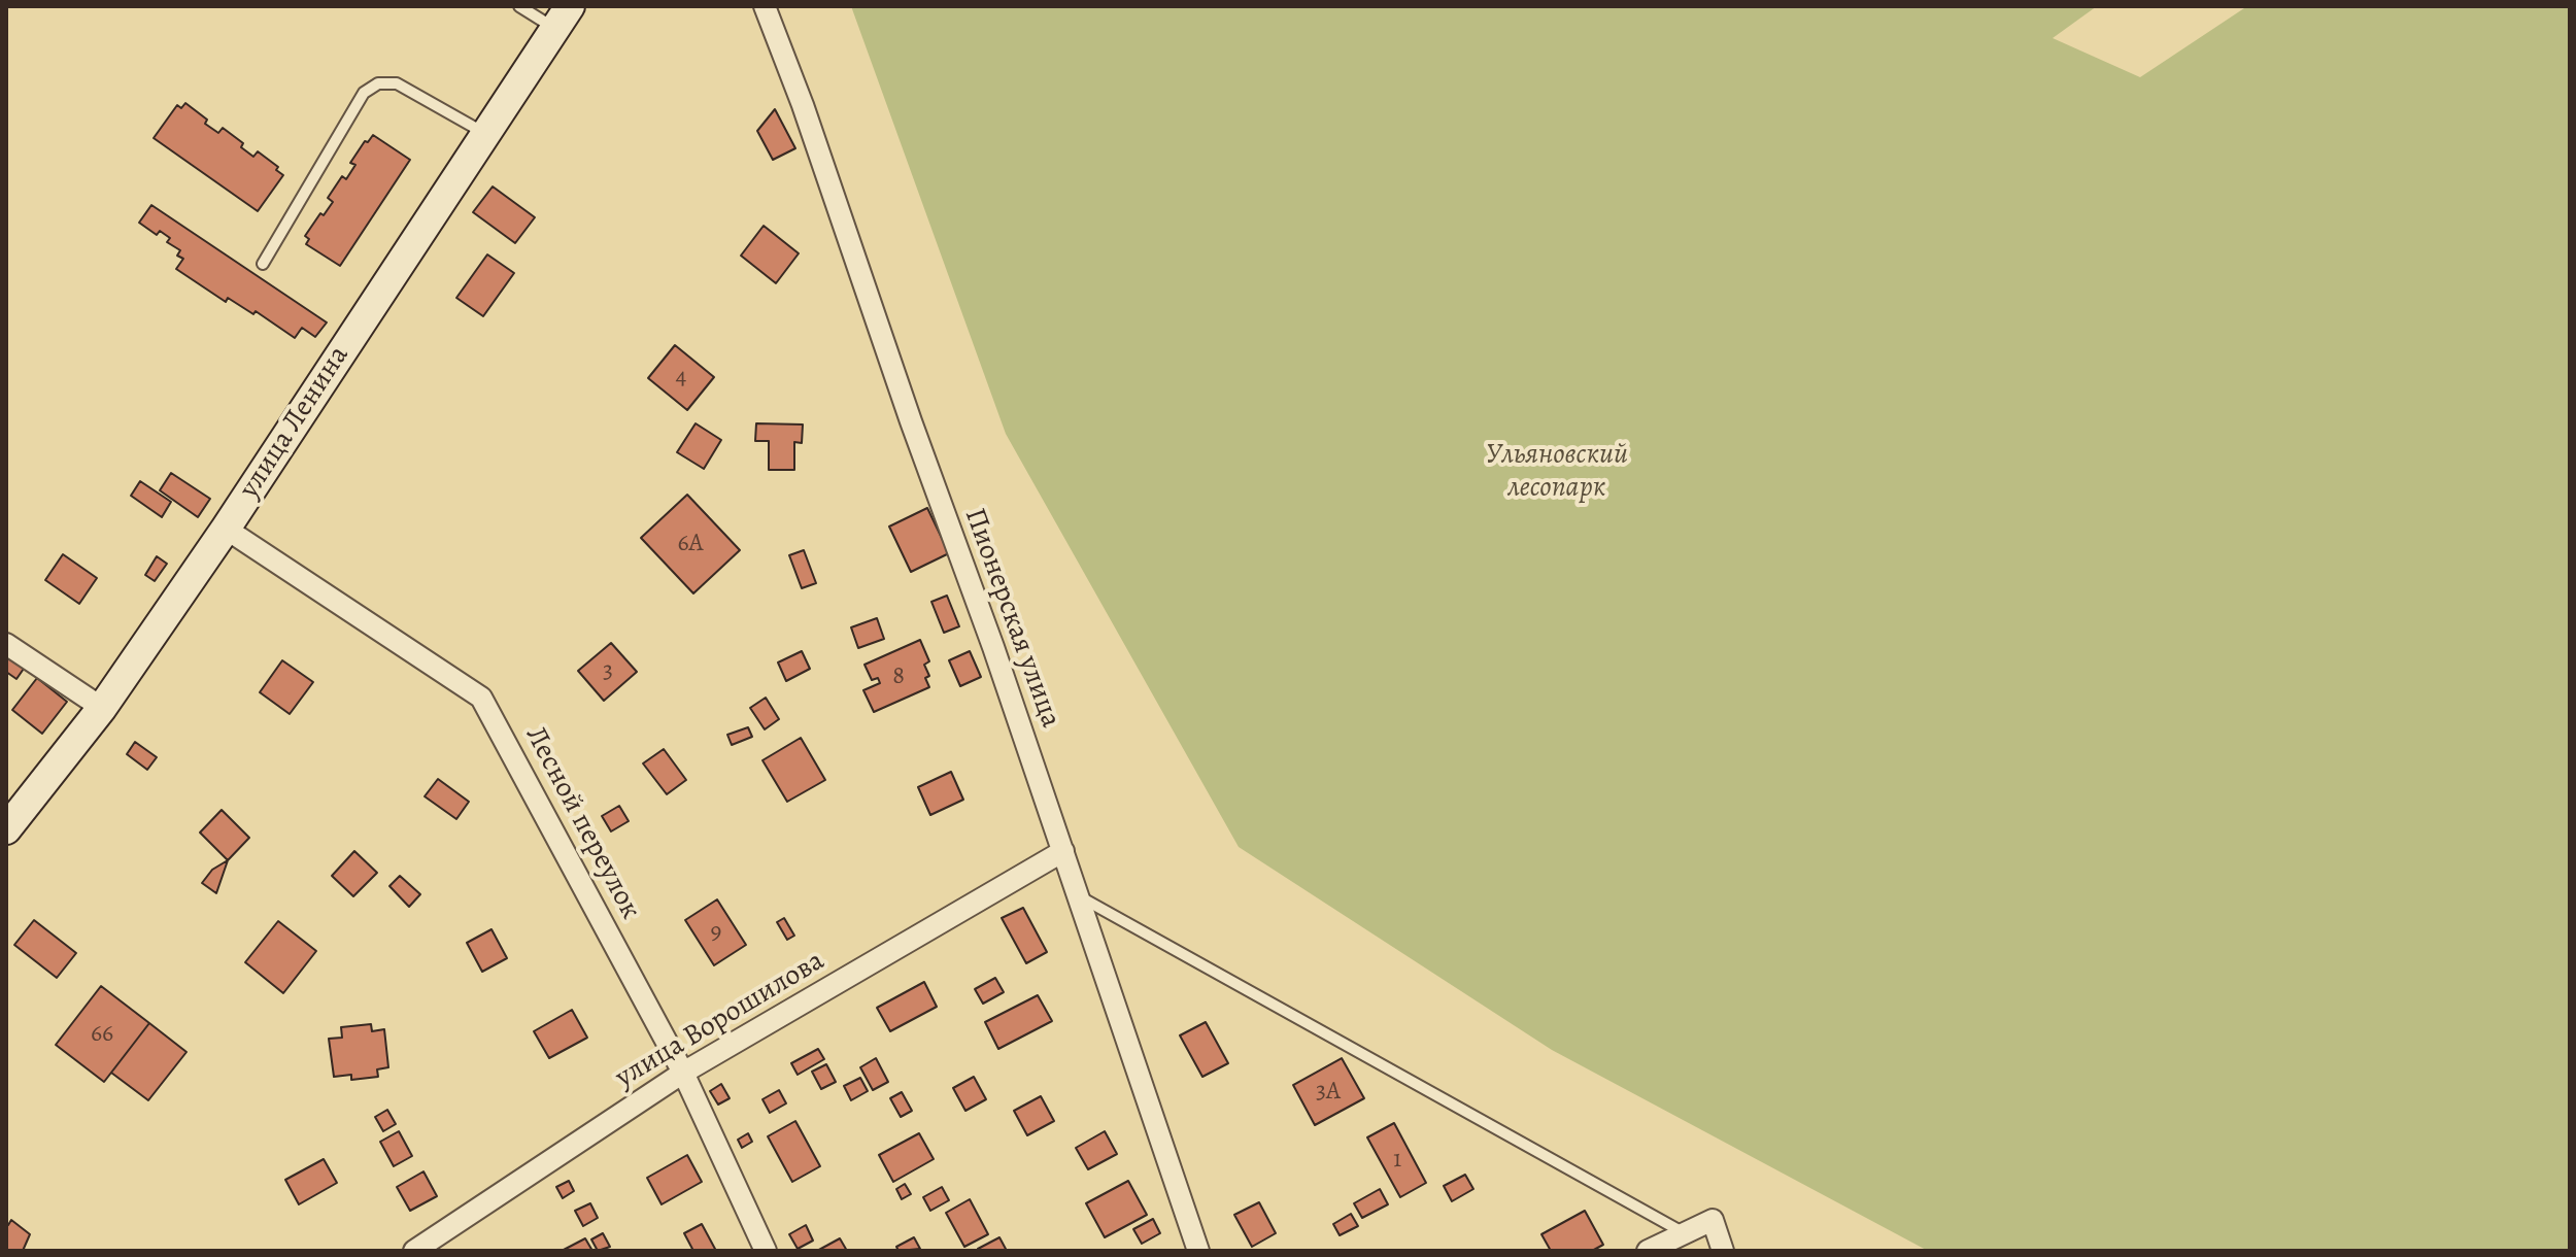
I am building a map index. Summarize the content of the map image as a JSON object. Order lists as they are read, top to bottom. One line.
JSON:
{"streets":{"street":["улица Ленина","Пионерская улица","Лесной переулок","улица Ворошилова"]},"crossings":[["улица Ленина","Лесной переулок"],["Пионерская улица","улица Ворошилова"],["Лесной переулок","улица Ворошилова"]],"parks":["Ульяновский лесопарк"],"house_numbers":["4","6А","3","8","9","66","3А","1"]}
